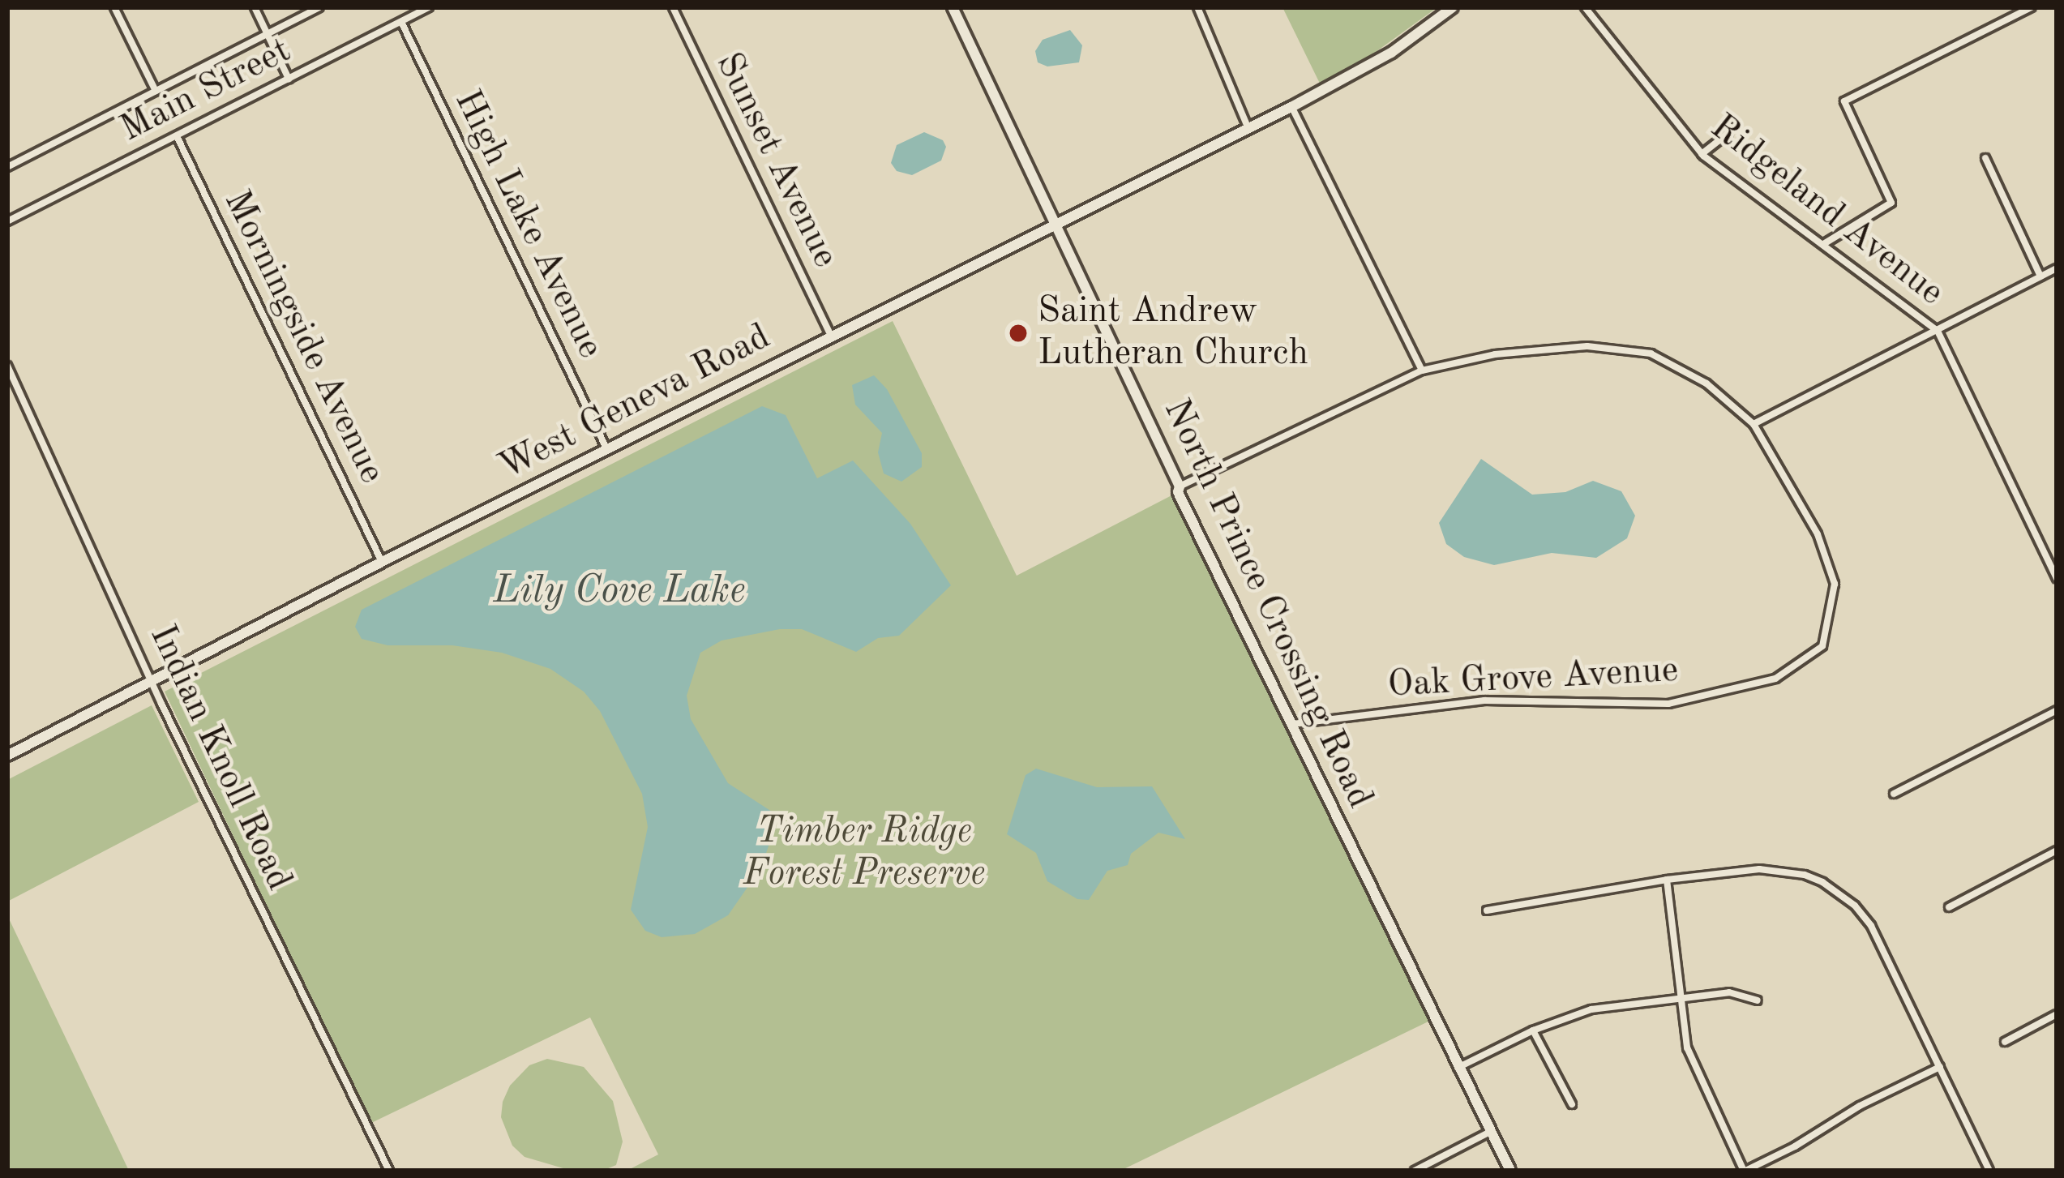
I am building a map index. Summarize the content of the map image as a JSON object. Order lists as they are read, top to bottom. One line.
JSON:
{"streets":{"main road":["West Geneva Road","North Prince Crossing Road"],"street":["Main Street","Sunset Avenue","Ridgeland Avenue","High Lake Avenue","Morningside Avenue","Oak Grove Avenue","Indian Knoll Road"]},"crossings":[["Main Street","High Lake Avenue"],["Main Street","Morningside Avenue"],["Sunset Avenue","West Geneva Road"],["High Lake Avenue","West Geneva Road"],["Morningside Avenue","West Geneva Road"],["West Geneva Road","North Prince Crossing Road"],["West Geneva Road","Indian Knoll Road"],["North Prince Crossing Road","Oak Grove Avenue"]],"water":["Lily Cove Lake"],"parks":["Timber Ridge Forest Preserve"],"places":["Saint Andrew Lutheran Church"]}
